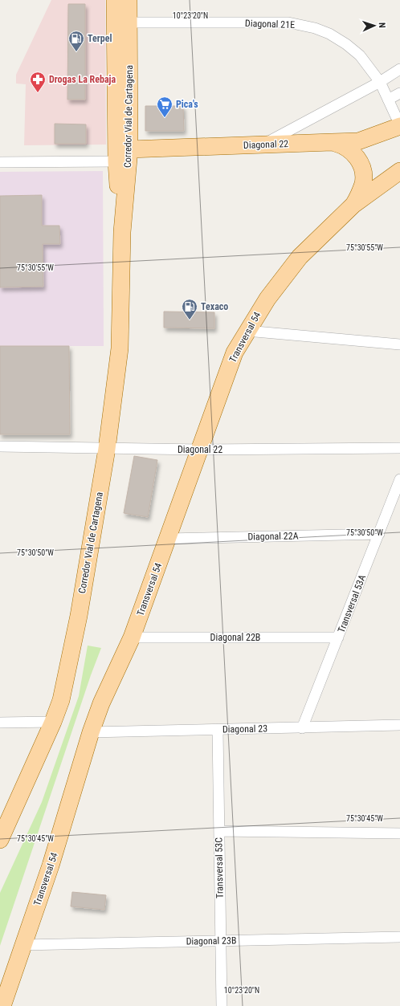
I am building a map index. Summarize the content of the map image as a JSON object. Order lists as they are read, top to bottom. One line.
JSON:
{"streets":{"main road":["Corredor Vial de Cartagena","Diagonal 22","Transversal 54"],"street":["Diagonal 21E","Diagonal 22A","Transversal 53A","Diagonal 22B","Diagonal 23","Transversal 53C","Diagonal 23B"]},"crossings":[["Diagonal 21E","Corredor Vial de Cartagena"],["Diagonal 21E","Diagonal 22"],["Corredor Vial de Cartagena","Diagonal 22"],["Diagonal 22","Transversal 54"],["Transversal 54","Diagonal 22A"],["Transversal 54","Diagonal 22B"],["Transversal 54","Diagonal 23"],["Transversal 54","Diagonal 23B"],["Diagonal 22A","Transversal 53A"],["Transversal 53A","Diagonal 22B"],["Transversal 53A","Diagonal 23"],["Diagonal 23","Transversal 53C"],["Transversal 53C","Diagonal 23B"]],"places":{"fuel station":["Terpel","Texaco"],"pharmacy":["Drogas La Rebaja"],"supermarket":["Pica's"]},"north":"right","coordinates":["10°23'20\"N","75°30'55\"W","75°30'50\"W","75°30'45\"W"]}
